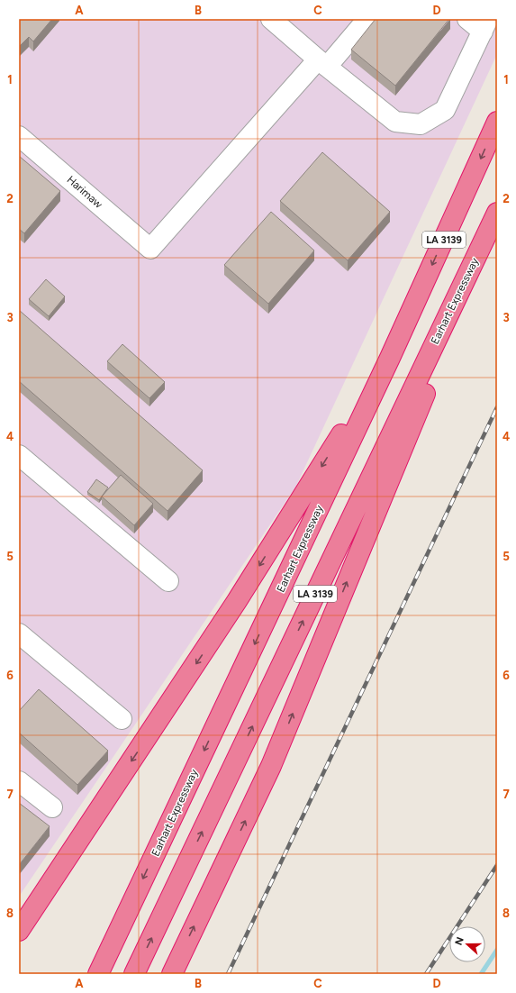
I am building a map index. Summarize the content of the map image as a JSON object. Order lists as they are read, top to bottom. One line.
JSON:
{"streets":{"highway":["LA 3139","Earhart Expressway"],"street":["Harimaw"]},"north":"left","grid":{"columns":["A","B","C","D"],"rows":["1","2","3","4","5","6","7","8"]}}
